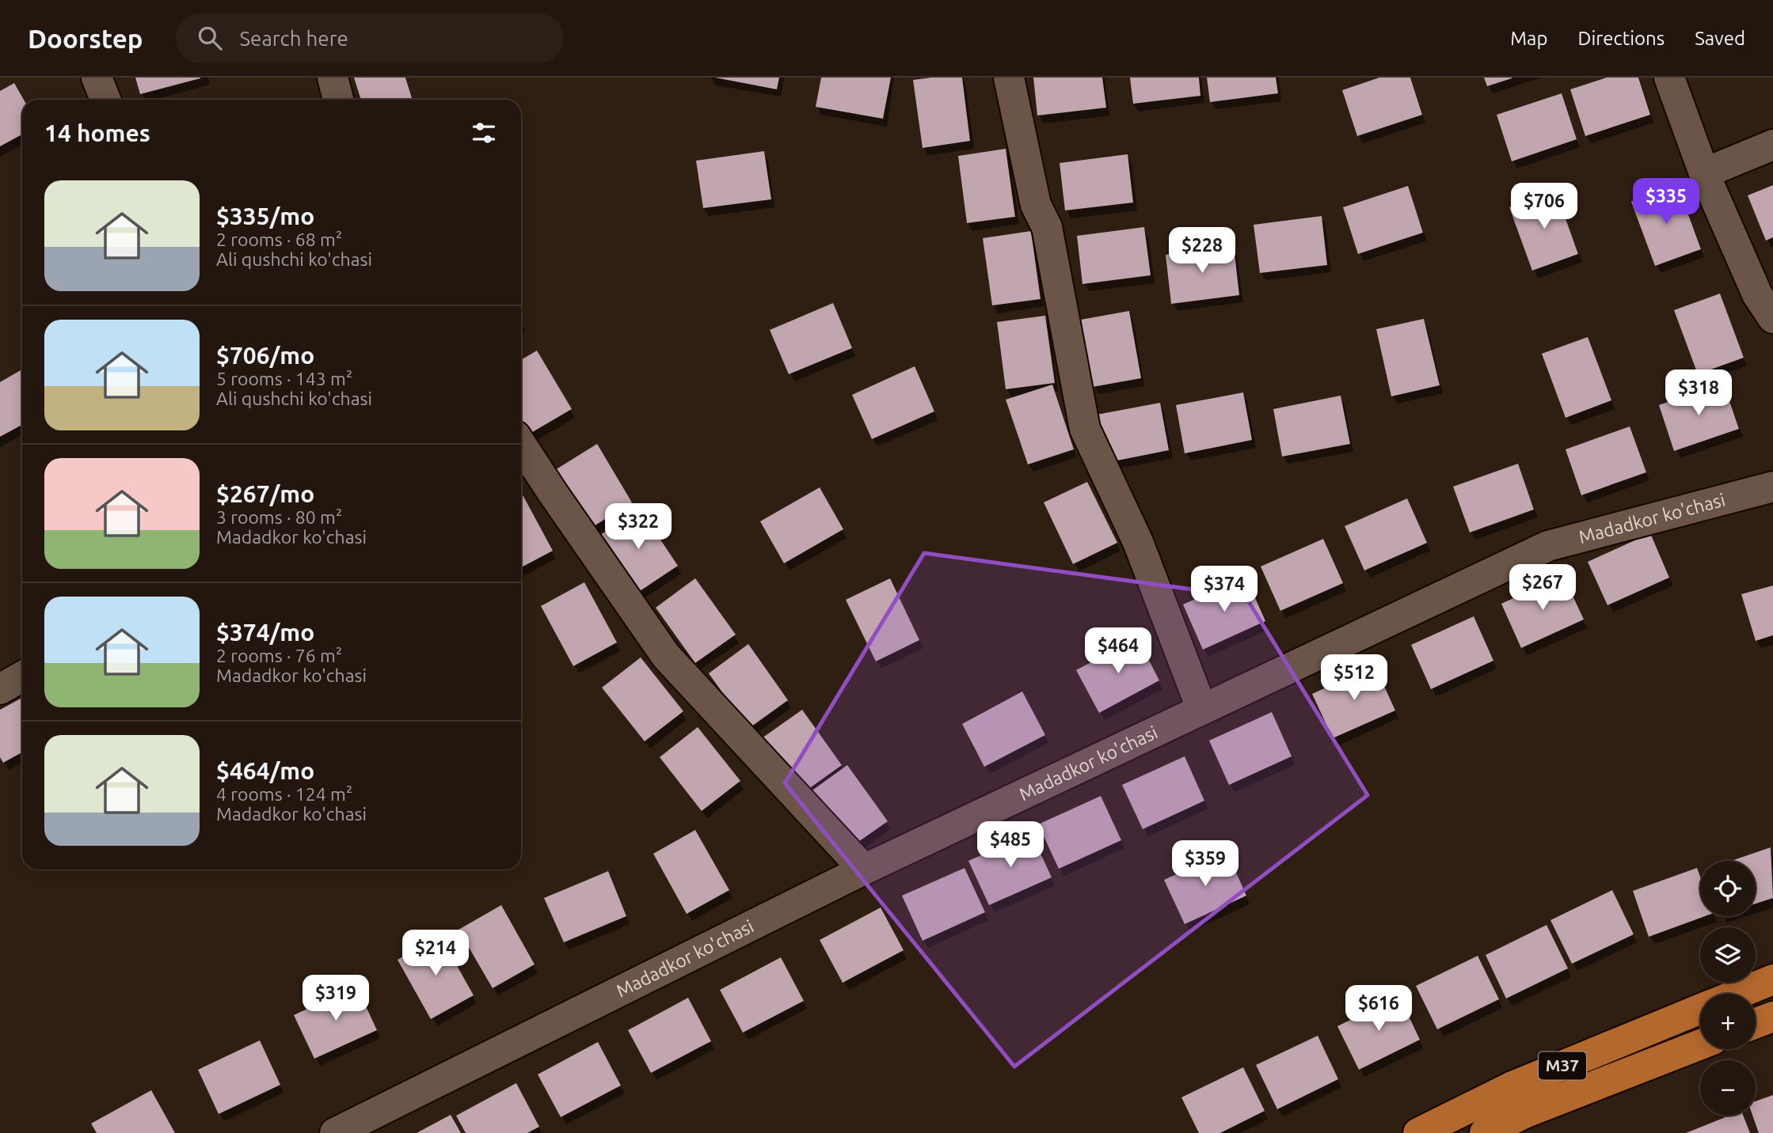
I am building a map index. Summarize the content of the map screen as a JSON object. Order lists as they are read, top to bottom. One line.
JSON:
{"streets":{"highway":["M37"],"street":["Madadkor ko'chasi"]},"page":{"header":"Doorstep","search":"Search here","nav":["Map","Directions","Saved"],"heading":"14 homes","list":[{"name":"$335/mo","note":"2 rooms · 68 m² · Ali qushchi ko'chasi"},{"name":"$706/mo","note":"5 rooms · 143 m² · Ali qushchi ko'chasi"},{"name":"$267/mo","note":"3 rooms · 80 m² · Madadkor ko'chasi"},{"name":"$374/mo","note":"2 rooms · 76 m² · Madadkor ko'chasi"},{"name":"$464/mo","note":"4 rooms · 124 m² · Madadkor ko'chasi"}],"price":["$335","$706","$228","$318","$322","$267","$374","$464","$512","$485","$359","$214","$319","$616"],"map_buttons":["+","−"]}}
